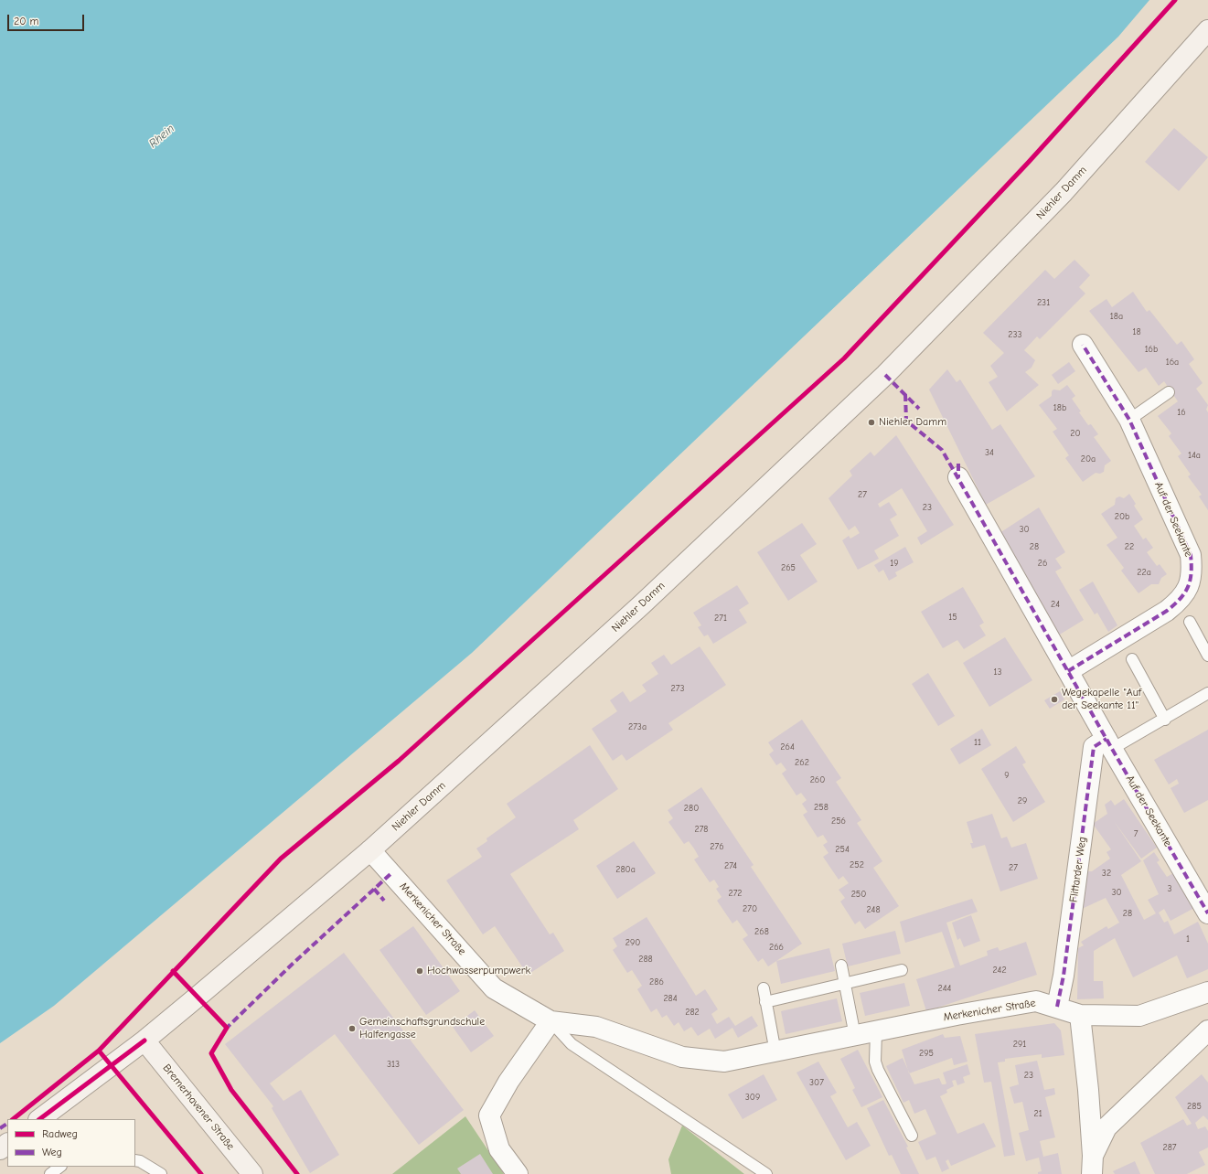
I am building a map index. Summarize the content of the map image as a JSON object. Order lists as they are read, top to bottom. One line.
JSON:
{"streets":{"street":["Niehler Damm","Auf der Seekante","Flittarder Weg","Merkenicher Straße","Bremerhavener Straße"]},"crossings":[["Niehler Damm","Merkenicher Straße"],["Niehler Damm","Bremerhavener Straße"],["Auf der Seekante","Flittarder Weg"],["Flittarder Weg","Merkenicher Straße"]],"water":["Rhein"],"places":["Niehler Damm","Wegekapelle \"Auf der Seekante 11\"","Hochwasserpumpwerk","Gemeinschaftsgrundschule Halfengasse"],"house_numbers":["231","18a","18","233","16b","16a","18b","16","20","34","14a","20a","27","23","20b","30","28","22","19","26","265","22a","24","15","271","13","273","273a","11","264","262","9","260","29","258","280","256","278","7","276","254","252","274","27","280a","32","3","30","272","250","270","248","28","268","1","290","266","288","242","286","244","284","282","291","295","313","23","307","309","285","21","287"],"legend":["Radweg","Weg"],"scale_bar":"20 m"}
